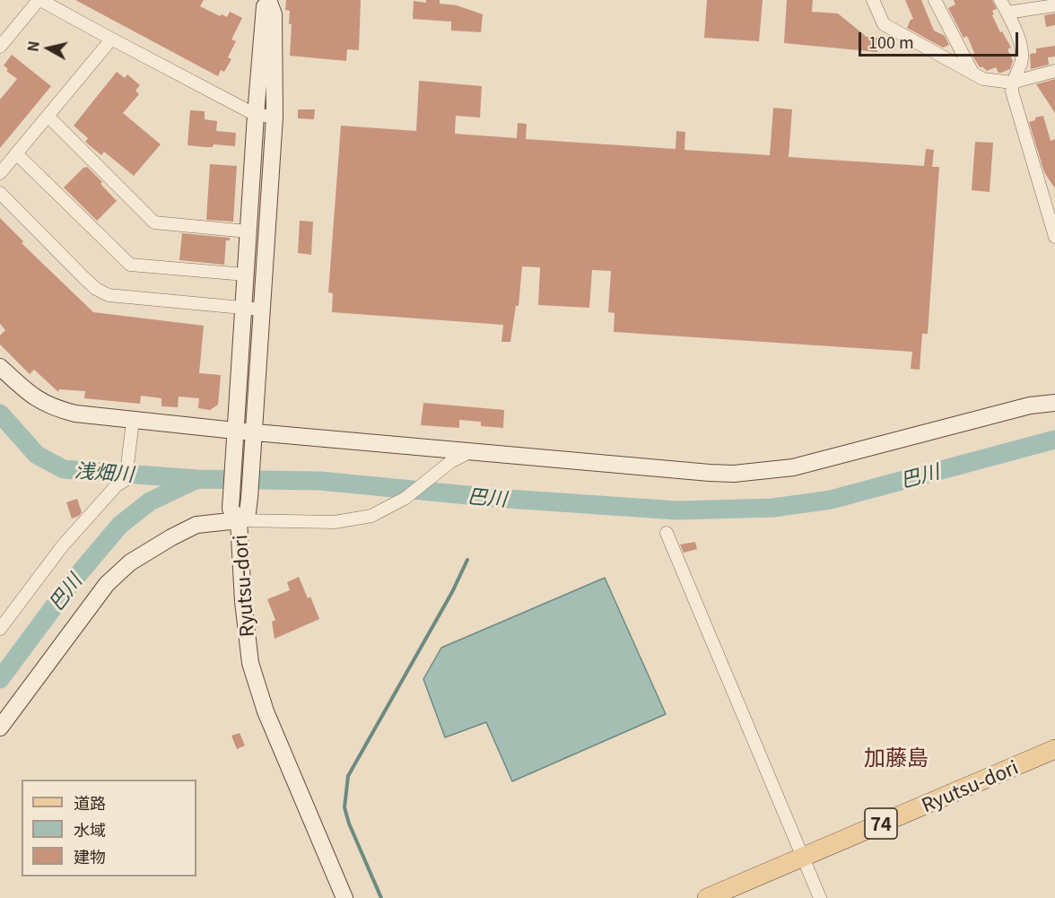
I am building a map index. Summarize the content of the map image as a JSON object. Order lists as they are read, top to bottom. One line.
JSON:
{"streets":{"main road":["Ryutsu-dori","74"]},"districts":["加藤島"],"water":["浅畑川","巴川"],"legend":["道路","水域","建物"],"scale_bar":"100 m","north":"left"}
